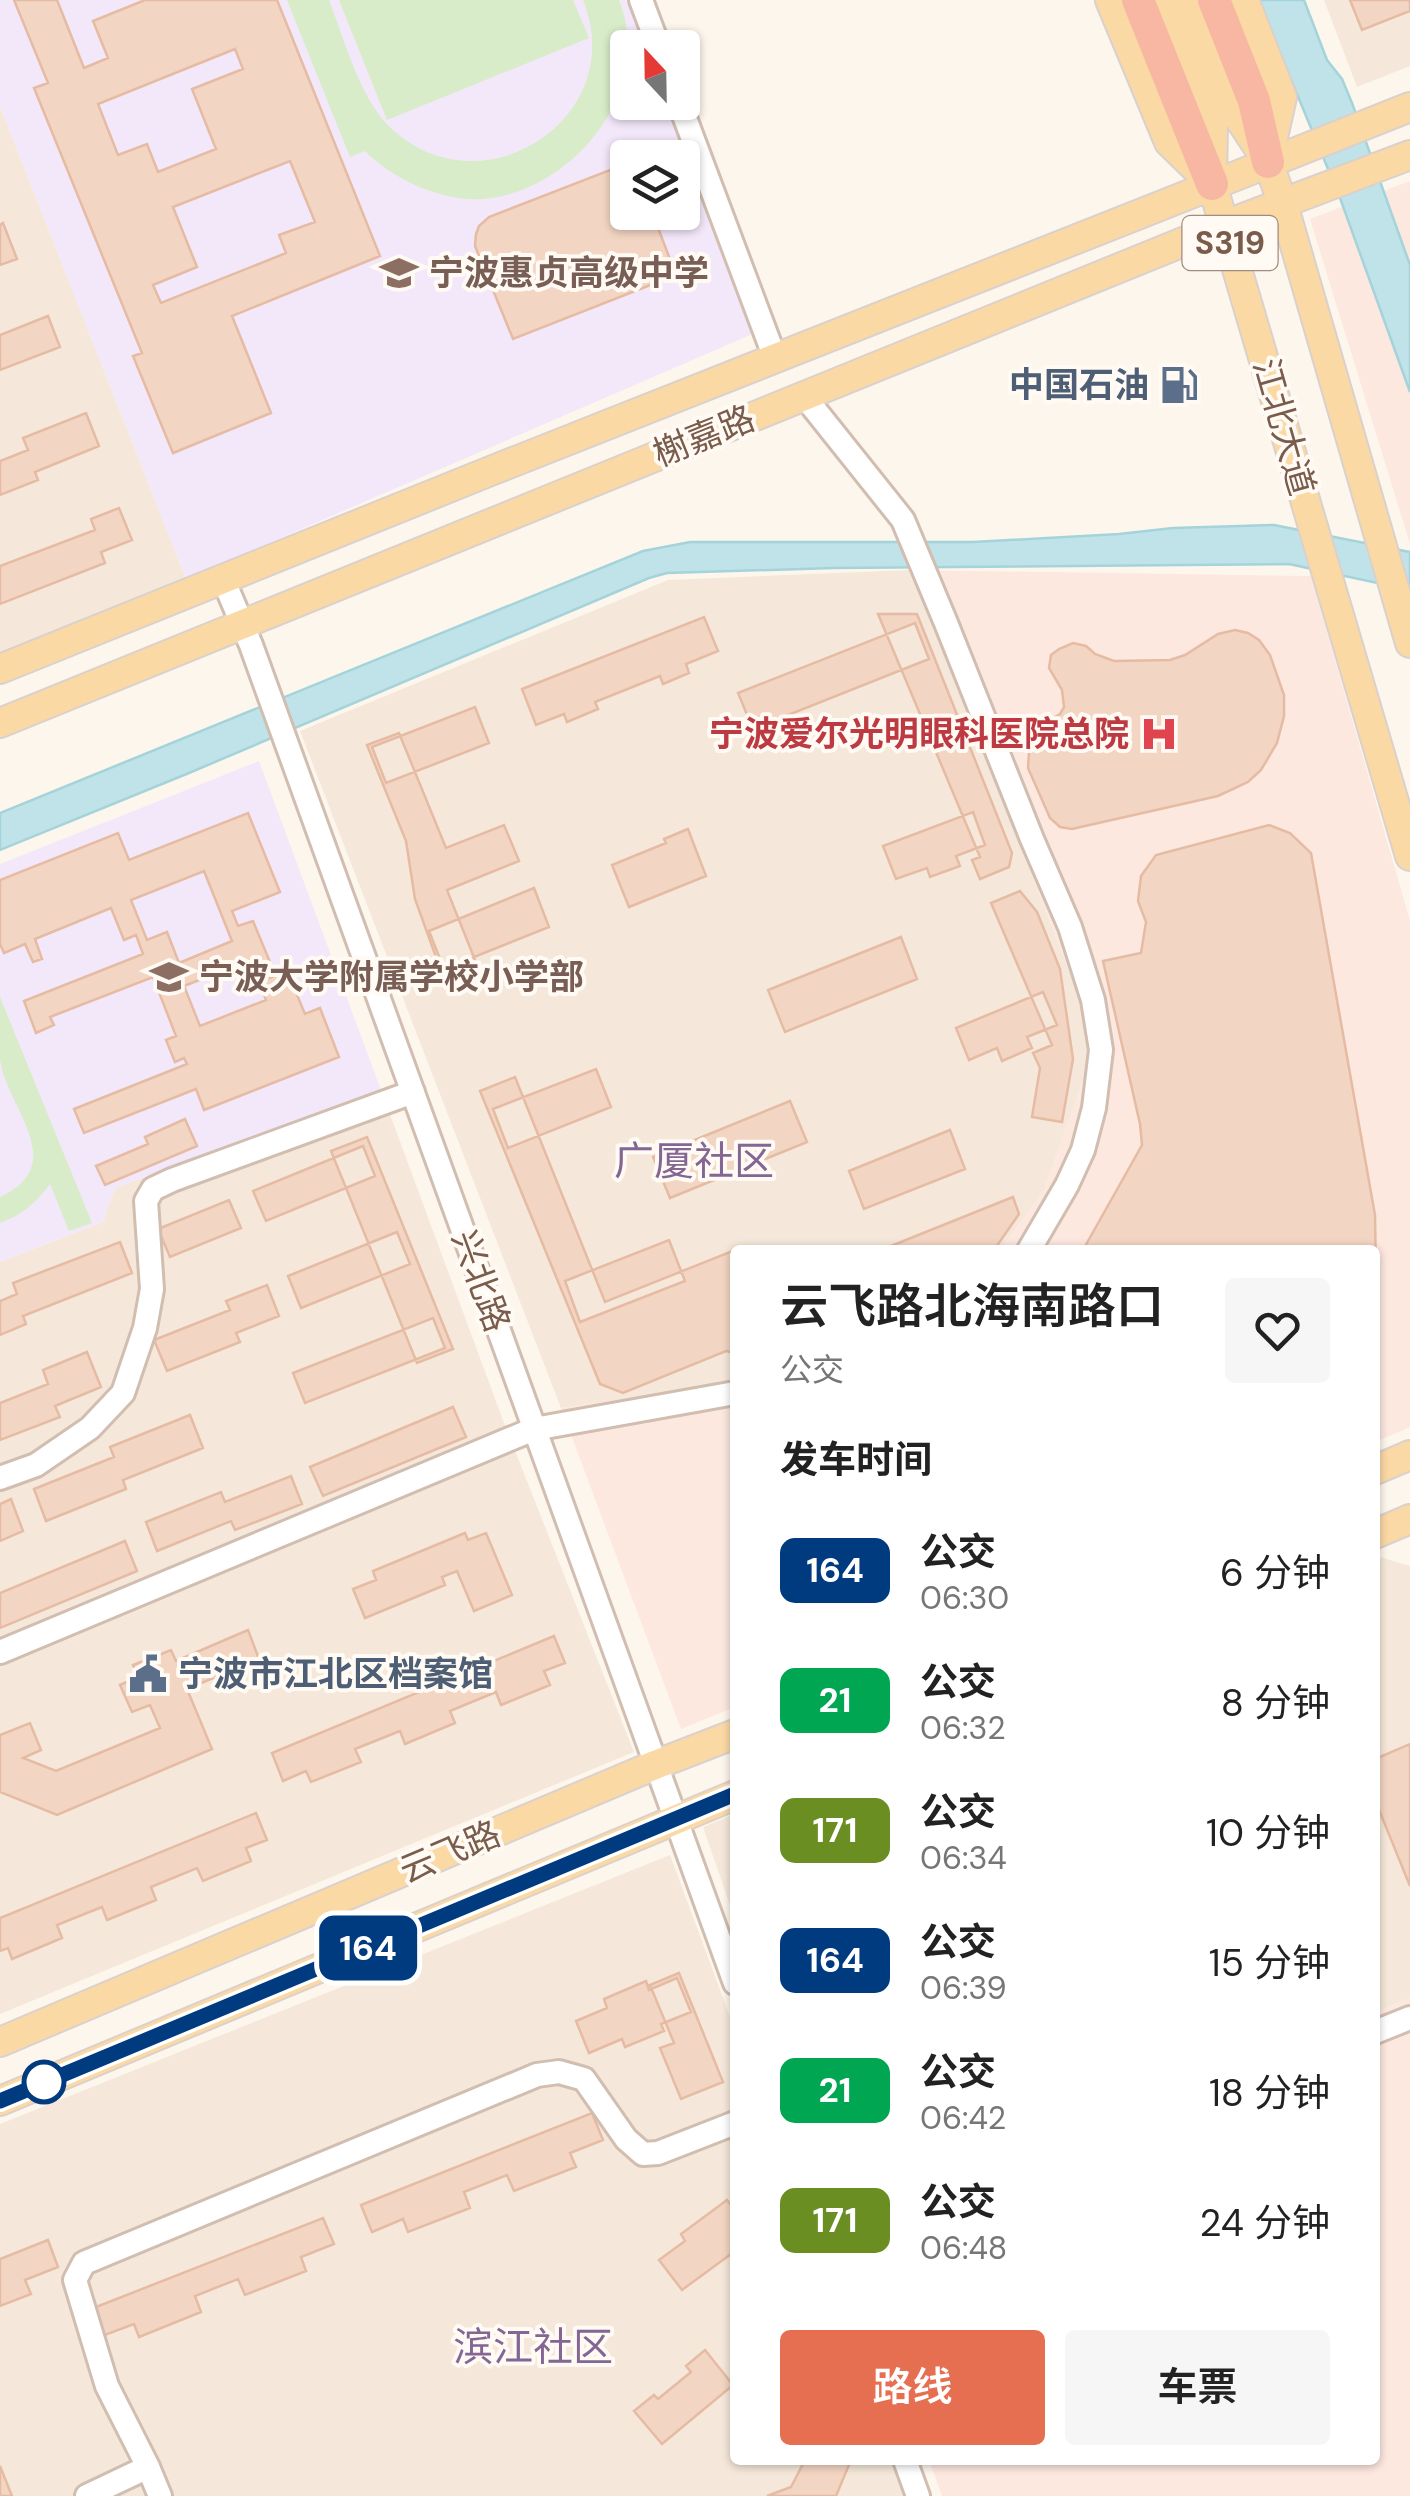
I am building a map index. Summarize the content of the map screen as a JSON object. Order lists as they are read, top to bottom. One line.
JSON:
{"streets":{"main road":["S319","江北大道","榭嘉路","云飞路"],"street":["兴北路"]},"crossings":[["江北大道","榭嘉路"],["榭嘉路","兴北路"],["兴北路","云飞路"]],"districts":["广厦社区","滨江社区"],"places":{"school or university":["宁波惠贞高级中学","宁波大学附属学校小学部"],"fuel station":["中国石油"],"hospital":["宁波爱尔光明眼科医院总院"],"public building":["宁波市江北区档案馆"]},"lines":["bus line 164"],"north":"top","page":{"on_map":"164","heading":[["云飞路北海南路口","公交"],"发车时间"],"list":[{"mark":"164","name":"公交","note":"06:30","value":"6 分钟"},{"mark":"21","name":"公交","note":"06:32","value":"8 分钟"},{"mark":"171","name":"公交","note":"06:34","value":"10 分钟"},{"mark":"164","name":"公交","note":"06:39","value":"15 分钟"},{"mark":"21","name":"公交","note":"06:42","value":"18 分钟"},{"mark":"171","name":"公交","note":"06:48","value":"24 分钟"}],"buttons":["路线","车票"]}}
